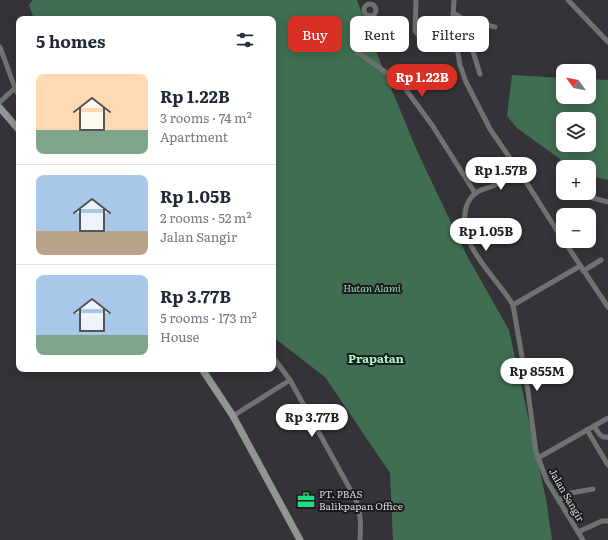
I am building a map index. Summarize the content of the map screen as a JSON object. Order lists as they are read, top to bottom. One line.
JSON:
{"streets":{"street":["Jalan Sangir"]},"districts":["Prapatan"],"parks":["Hutan Alami"],"places":{"office":["PT. PBAS Balikpapan Office"]},"north":"top left","page":{"chip":["Buy","Rent","Filters"],"heading":"5 homes","map_buttons":["+","−"],"price":["Rp 1.22B","Rp 1.57B","Rp 1.05B","Rp 855M","Rp 3.77B"],"list":[{"name":"Rp 1.22B","note":"3 rooms · 74 m² · Apartment"},{"name":"Rp 1.05B","note":"2 rooms · 52 m² · Jalan Sangir"},{"name":"Rp 3.77B","note":"5 rooms · 173 m² · House"}]}}
